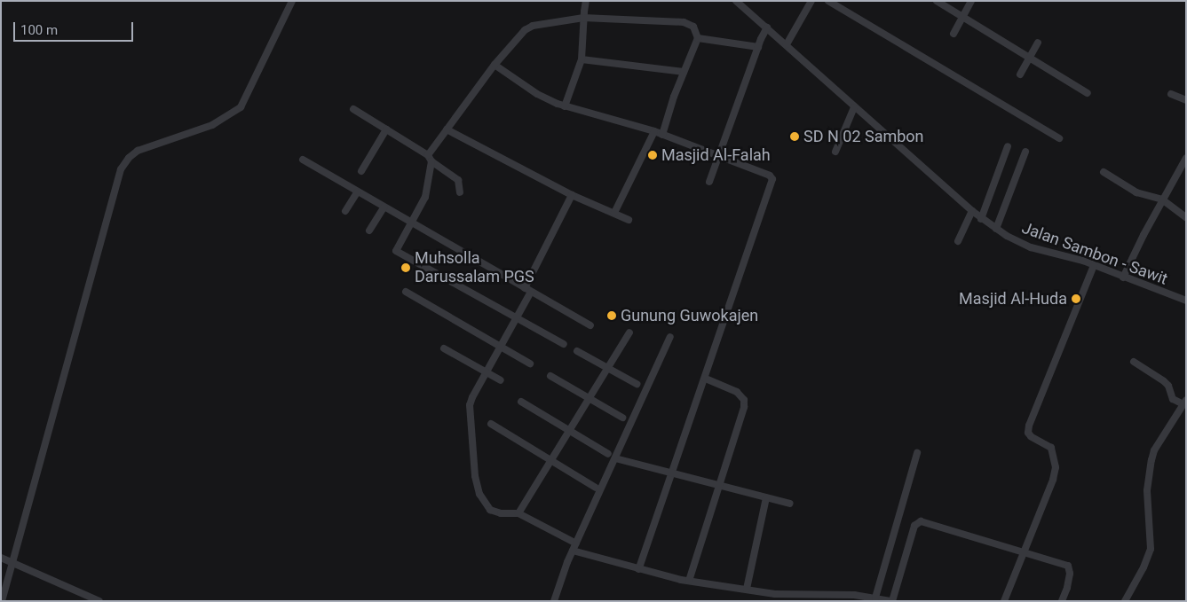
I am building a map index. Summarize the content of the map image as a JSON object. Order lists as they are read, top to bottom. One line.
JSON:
{"streets":{"street":["Jalan Sambon - Sawit"]},"places":["SD N 02 Sambon","Masjid Al-Falah","Muhsolla Darussalam PGS","Masjid Al-Huda","Gunung Guwokajen"],"scale_bar":"100 m"}
